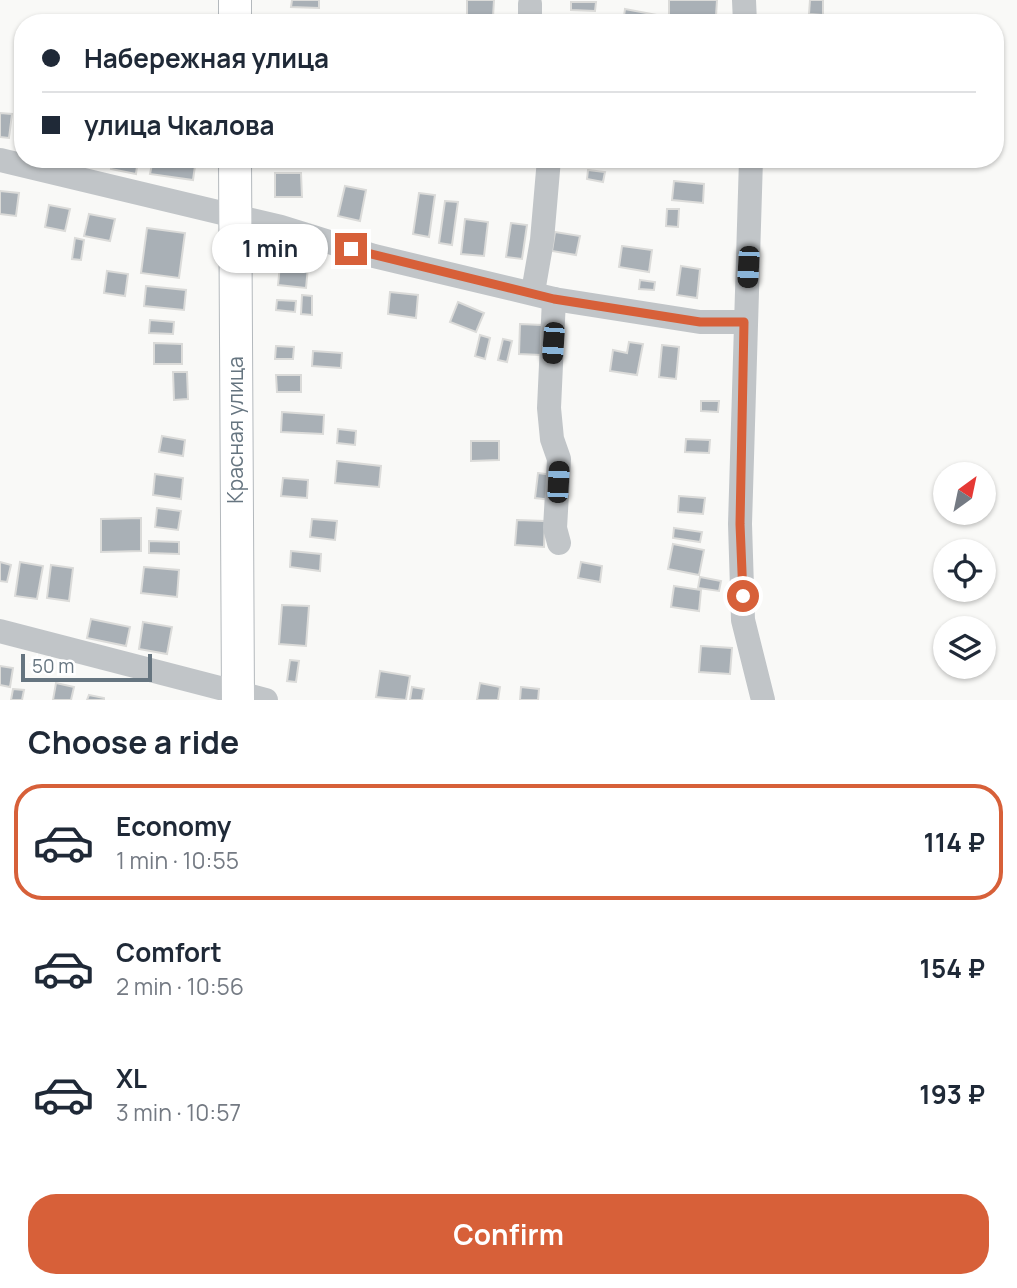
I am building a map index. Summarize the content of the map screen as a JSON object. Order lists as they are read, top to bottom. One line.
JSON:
{"streets":{"main road":["Красная улица"]},"scale_bar":"50 m","north":"top right","page":{"banner":["Набережная улица","улица Чкалова"],"bubble":"1 min","scale":"50 m","heading":"Choose a ride","list":[{"name":"Economy","note":"1 min · 10:55","value":"114 ₽"},{"name":"Comfort","note":"2 min · 10:56","value":"154 ₽"},{"name":"XL","note":"3 min · 10:57","value":"193 ₽"}],"buttons":"Confirm"}}
